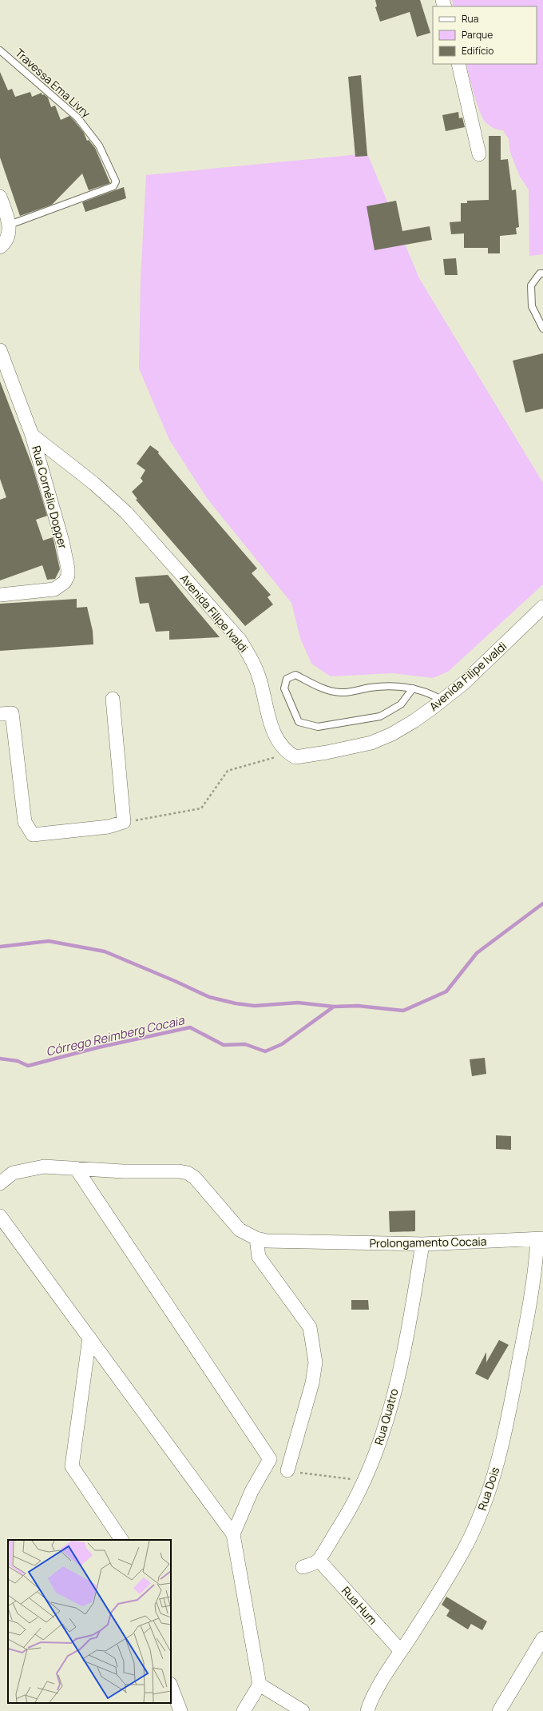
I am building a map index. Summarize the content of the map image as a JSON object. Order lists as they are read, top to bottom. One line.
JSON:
{"streets":{"street":["Rua Cornélio Dopper","Avenida Filipe Ivaldi","Prolongamento Cocaia","Rua Quatro","Rua Dois","Rua Hum"],"lane":["Travessa Ema Livry"]},"crossings":[["Rua Cornélio Dopper","Avenida Filipe Ivaldi"],["Prolongamento Cocaia","Rua Quatro"],["Prolongamento Cocaia","Rua Dois"],["Rua Quatro","Rua Hum"],["Rua Dois","Rua Hum"]],"water":["Córrego Reimberg Cocaia"],"legend":["Rua","Parque","Edifício"]}
